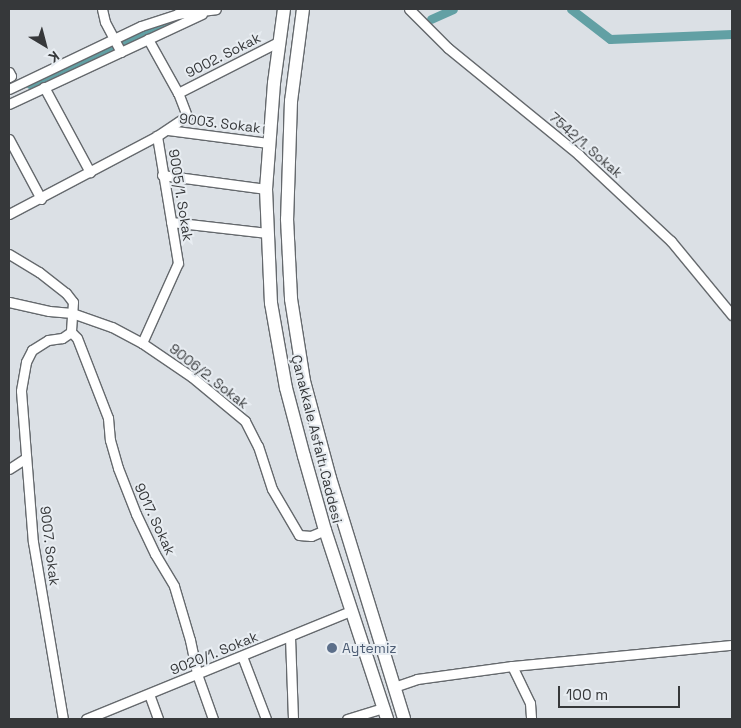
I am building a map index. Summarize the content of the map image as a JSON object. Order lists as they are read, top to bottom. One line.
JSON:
{"streets":{"highway":["Çanakkale Asfaltı Caddesi"],"street":["9002. Sokak","9003. Sokak","7542/1. Sokak","9005/1. Sokak","9006/2. Sokak","9017. Sokak","9007. Sokak","9020/1. Sokak"]},"crossings":[["9002. Sokak","9005/1. Sokak"],["9002. Sokak","Çanakkale Asfaltı Caddesi"],["9003. Sokak","9005/1. Sokak"],["9003. Sokak","Çanakkale Asfaltı Caddesi"],["9005/1. Sokak","9006/2. Sokak"],["9006/2. Sokak","Çanakkale Asfaltı Caddesi"],["Çanakkale Asfaltı Caddesi","9020/1. Sokak"],["9017. Sokak","9007. Sokak"],["9017. Sokak","9020/1. Sokak"]],"places":["Aytemiz"],"scale_bar":"100 m","north":"bottom right"}
